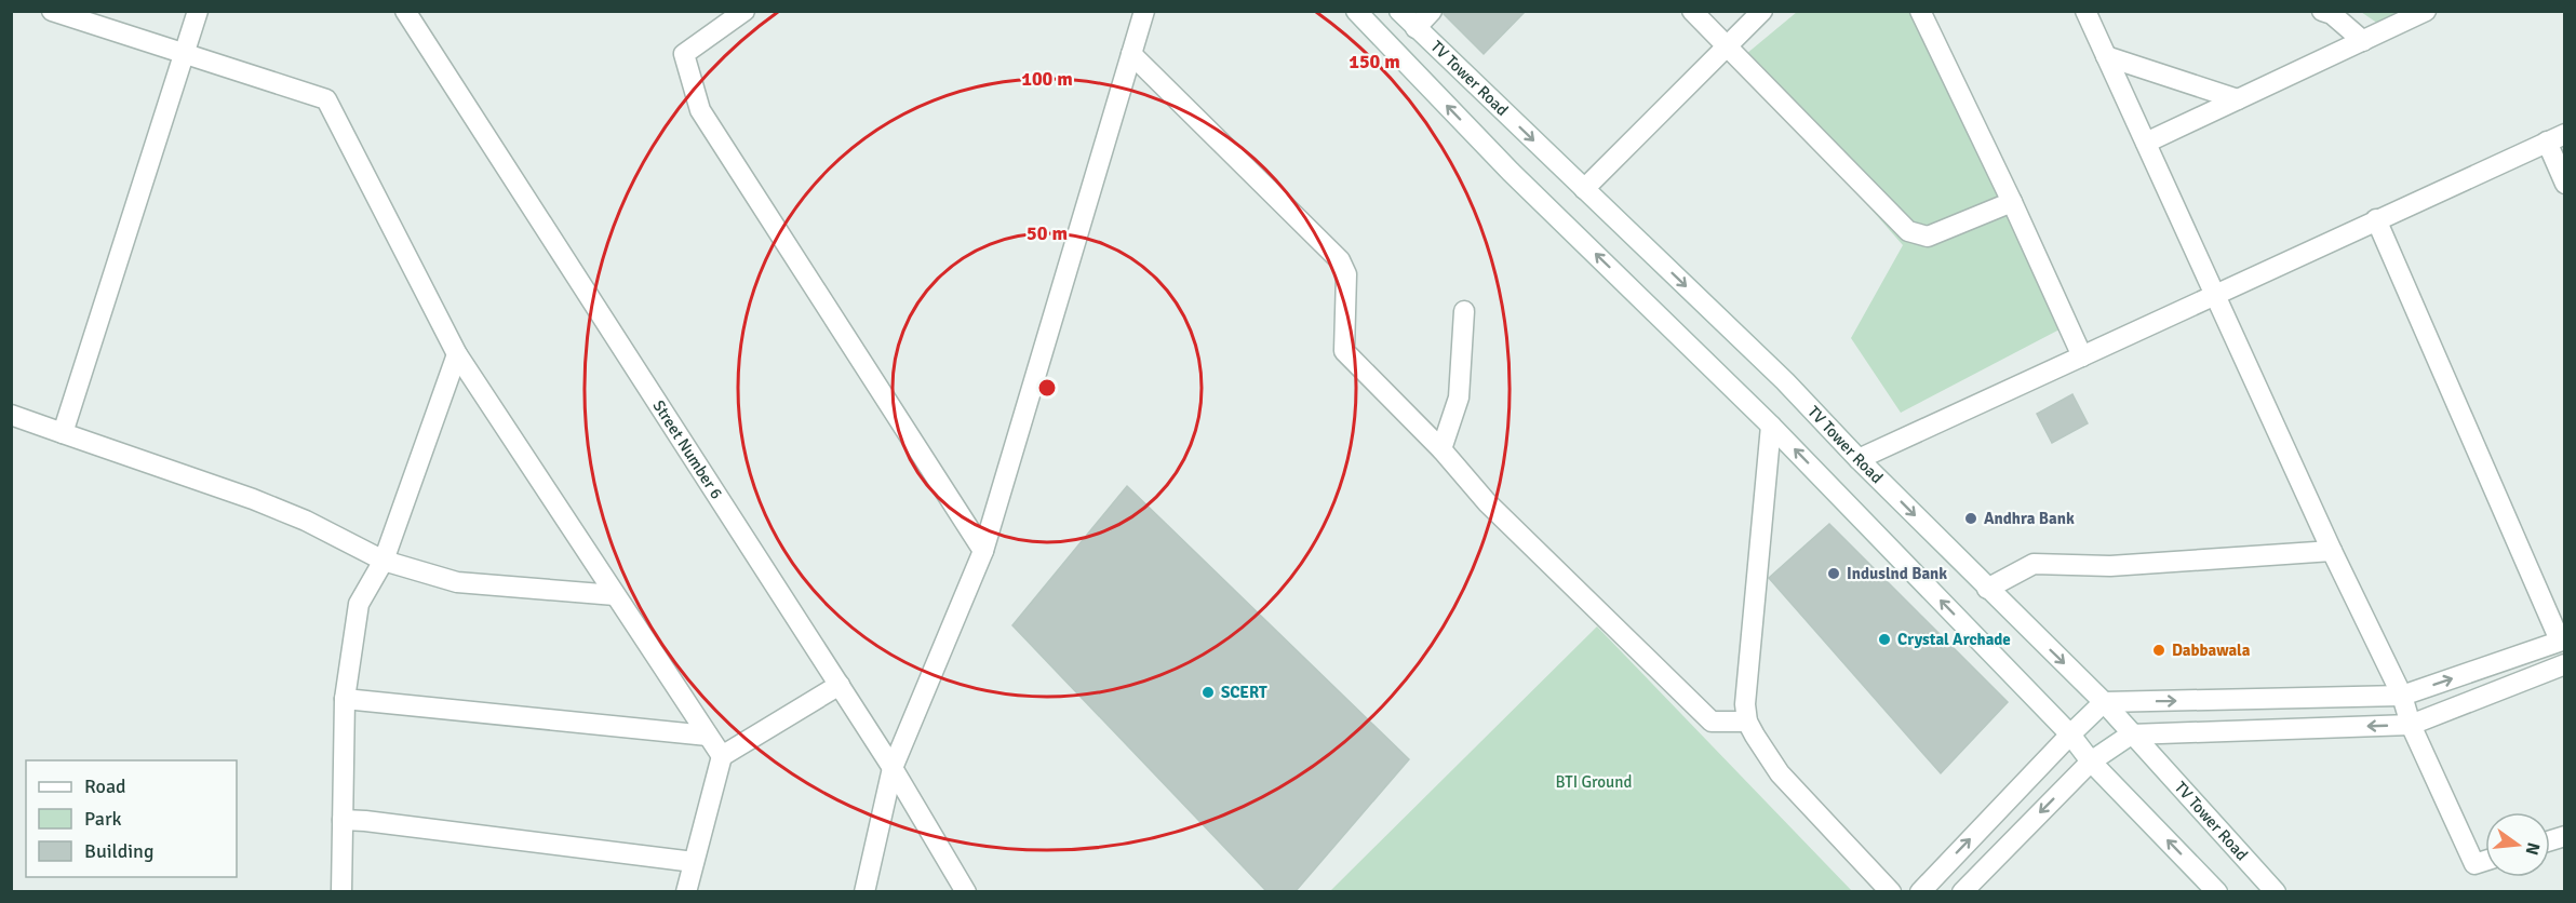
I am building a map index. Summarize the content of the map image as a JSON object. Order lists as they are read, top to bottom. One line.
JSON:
{"streets":{"street":["TV Tower Road","Street Number 6"]},"parks":["BTI Ground"],"places":["Andhra Bank","Induslnd Bank","Crystal Archade","Dabbawala","SCERT"],"legend":["Road","Park","Building"],"north":"right","rings":["150 m","100 m","50 m"]}
